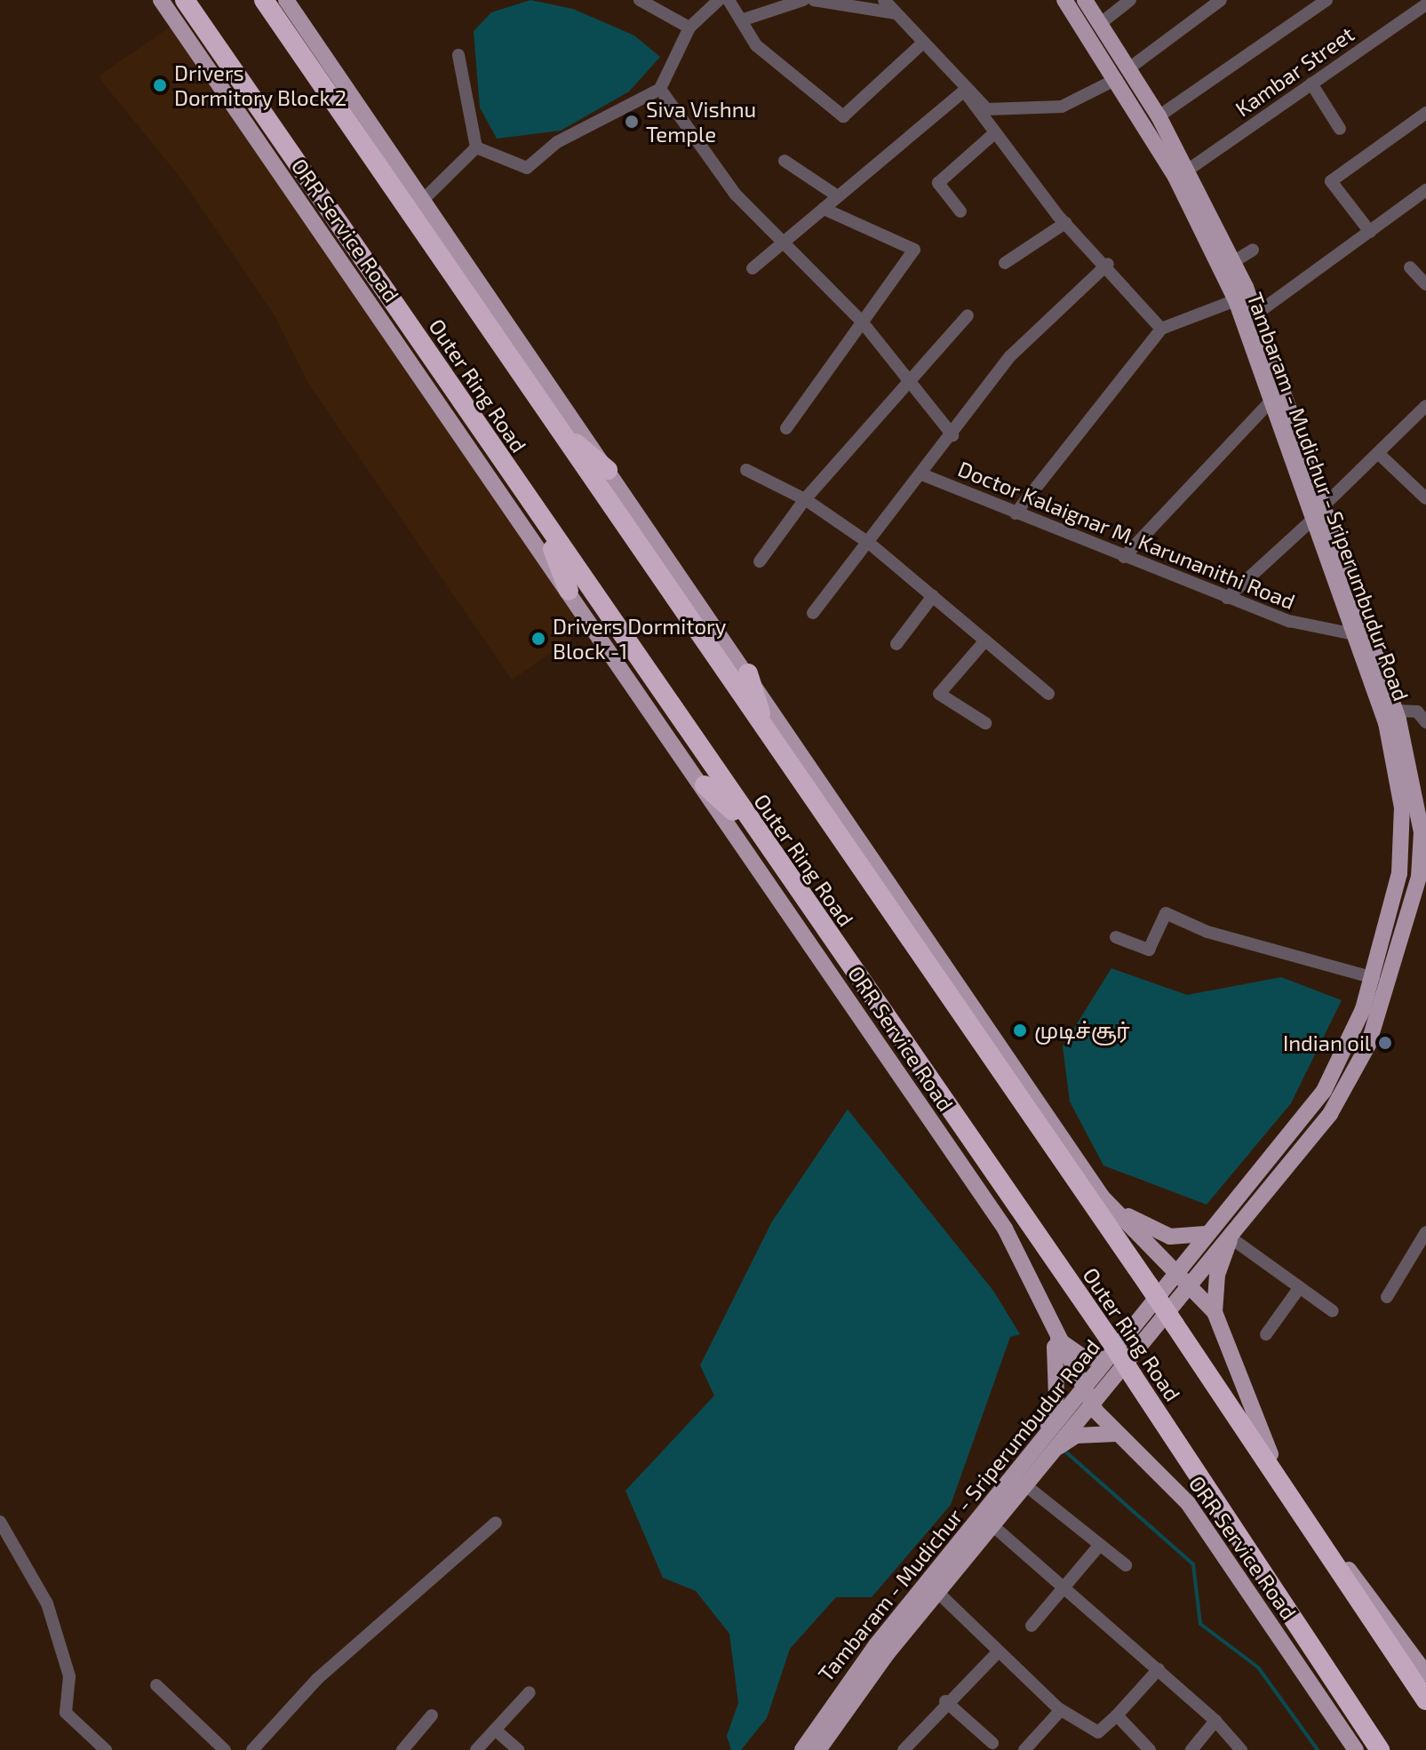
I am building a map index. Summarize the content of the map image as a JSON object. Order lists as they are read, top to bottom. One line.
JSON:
{"streets":{"highway":["Outer Ring Road"],"main road":["ORR Service Road","Tambaram - Mudichur - Sriperumbudur Road"],"street":["Kambar Street","Doctor Kalaignar M. Karunanithi Road"]},"crossings":[["Kambar Street","Tambaram - Mudichur - Sriperumbudur Road"],["ORR Service Road","Tambaram - Mudichur - Sriperumbudur Road"],["Tambaram - Mudichur - Sriperumbudur Road","Doctor Kalaignar M. Karunanithi Road"]],"places":["Drivers Dormitory Block 2","Siva Vishnu Temple","Drivers Dormitory Block -1","முடிச்சூர்","Indian oil"]}
